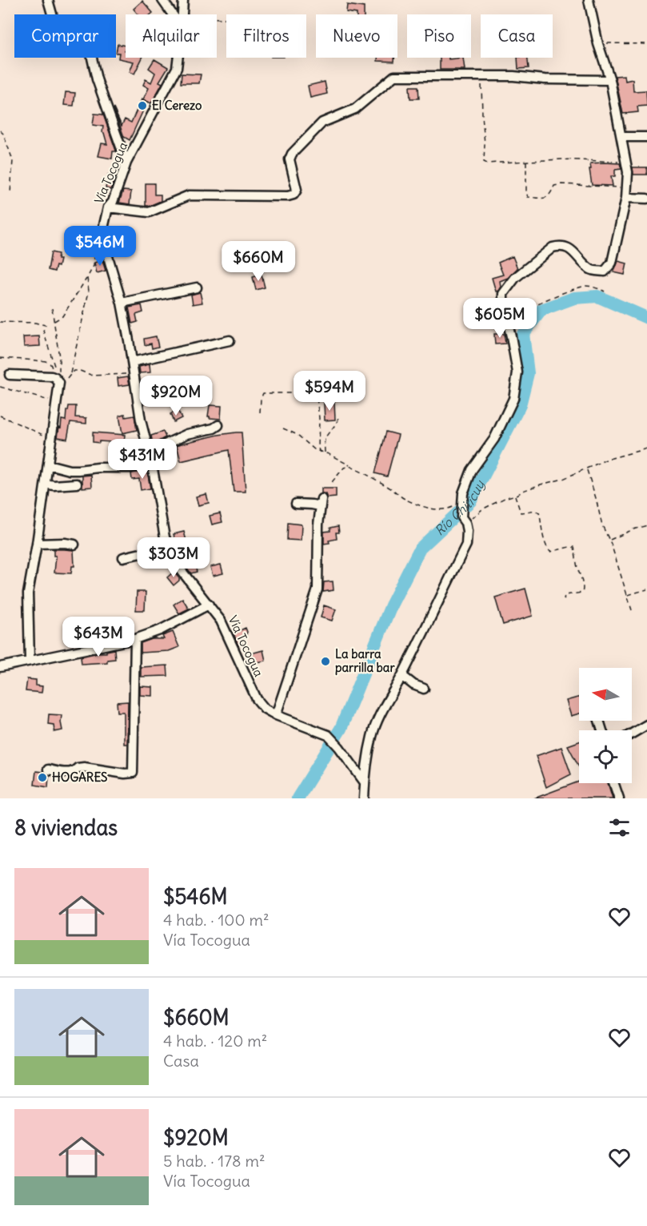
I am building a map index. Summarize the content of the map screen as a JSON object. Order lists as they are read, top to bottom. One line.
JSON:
{"streets":{"street":["Vía Tocogua"]},"water":["Río Chiticuy"],"places":["El Cerezo","La barra parrilla bar","HOGARES"],"north":"left","page":{"chip":["Comprar","Alquilar","Filtros","Nuevo","Piso","Casa"],"price":["$546M","$660M","$605M","$594M","$920M","$431M","$303M","$643M"],"heading":"8 viviendas","list":[{"name":"$546M","note":"4 hab. · 100 m² · Vía Tocogua"},{"name":"$660M","note":"4 hab. · 120 m² · Casa"},{"name":"$920M","note":"5 hab. · 178 m² · Vía Tocogua"}]}}
